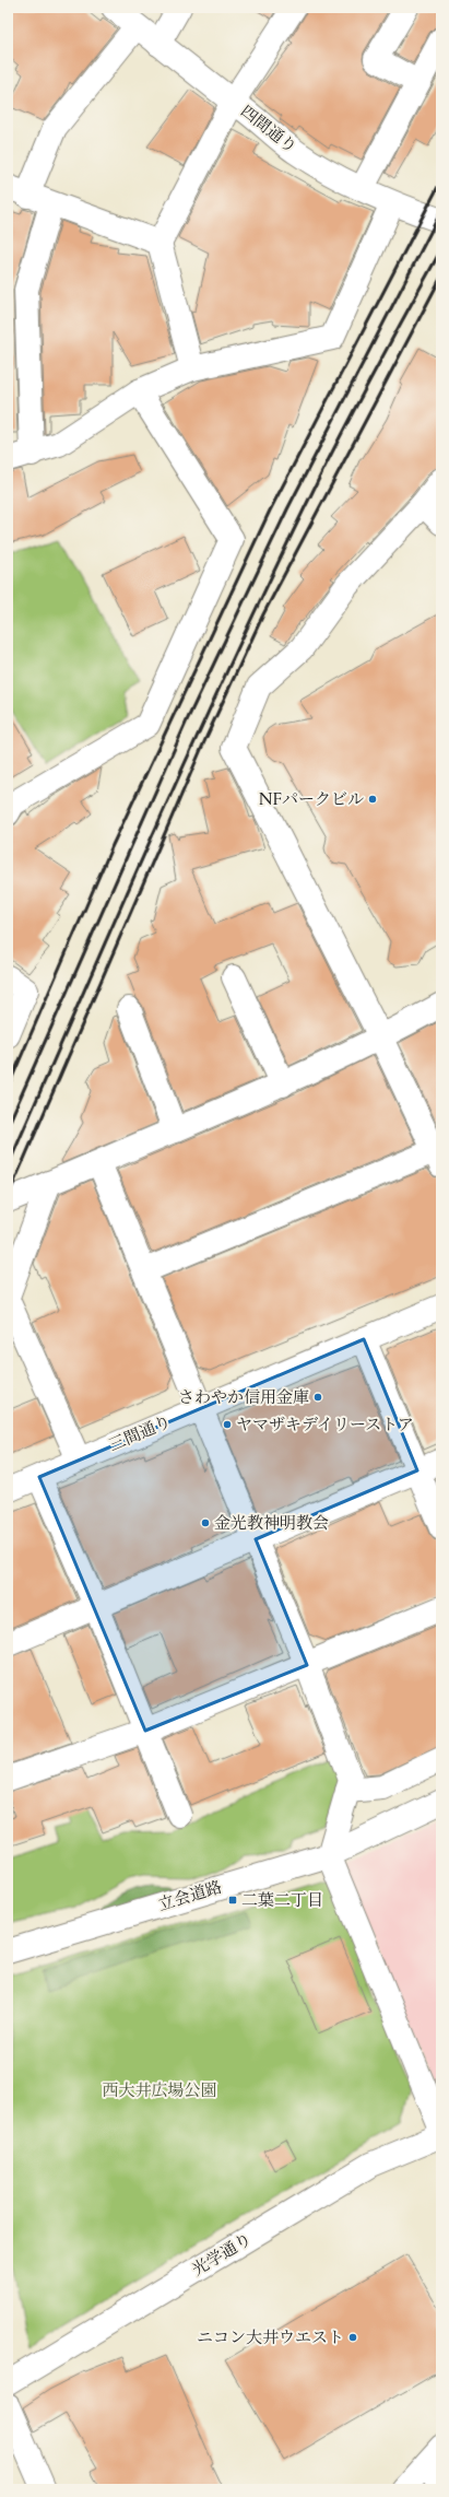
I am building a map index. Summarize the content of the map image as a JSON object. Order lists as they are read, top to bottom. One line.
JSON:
{"streets":{"street":["四間通り","三間通り","立会道路","光学通り"]},"parks":["西大井広場公園"],"places":{"other":["NFパークビル","さわやか信用金庫","ヤマザキデイリーストア","金光教神明教会","ニコン大井ウエスト"],"transit":["二葉二丁目"]}}
